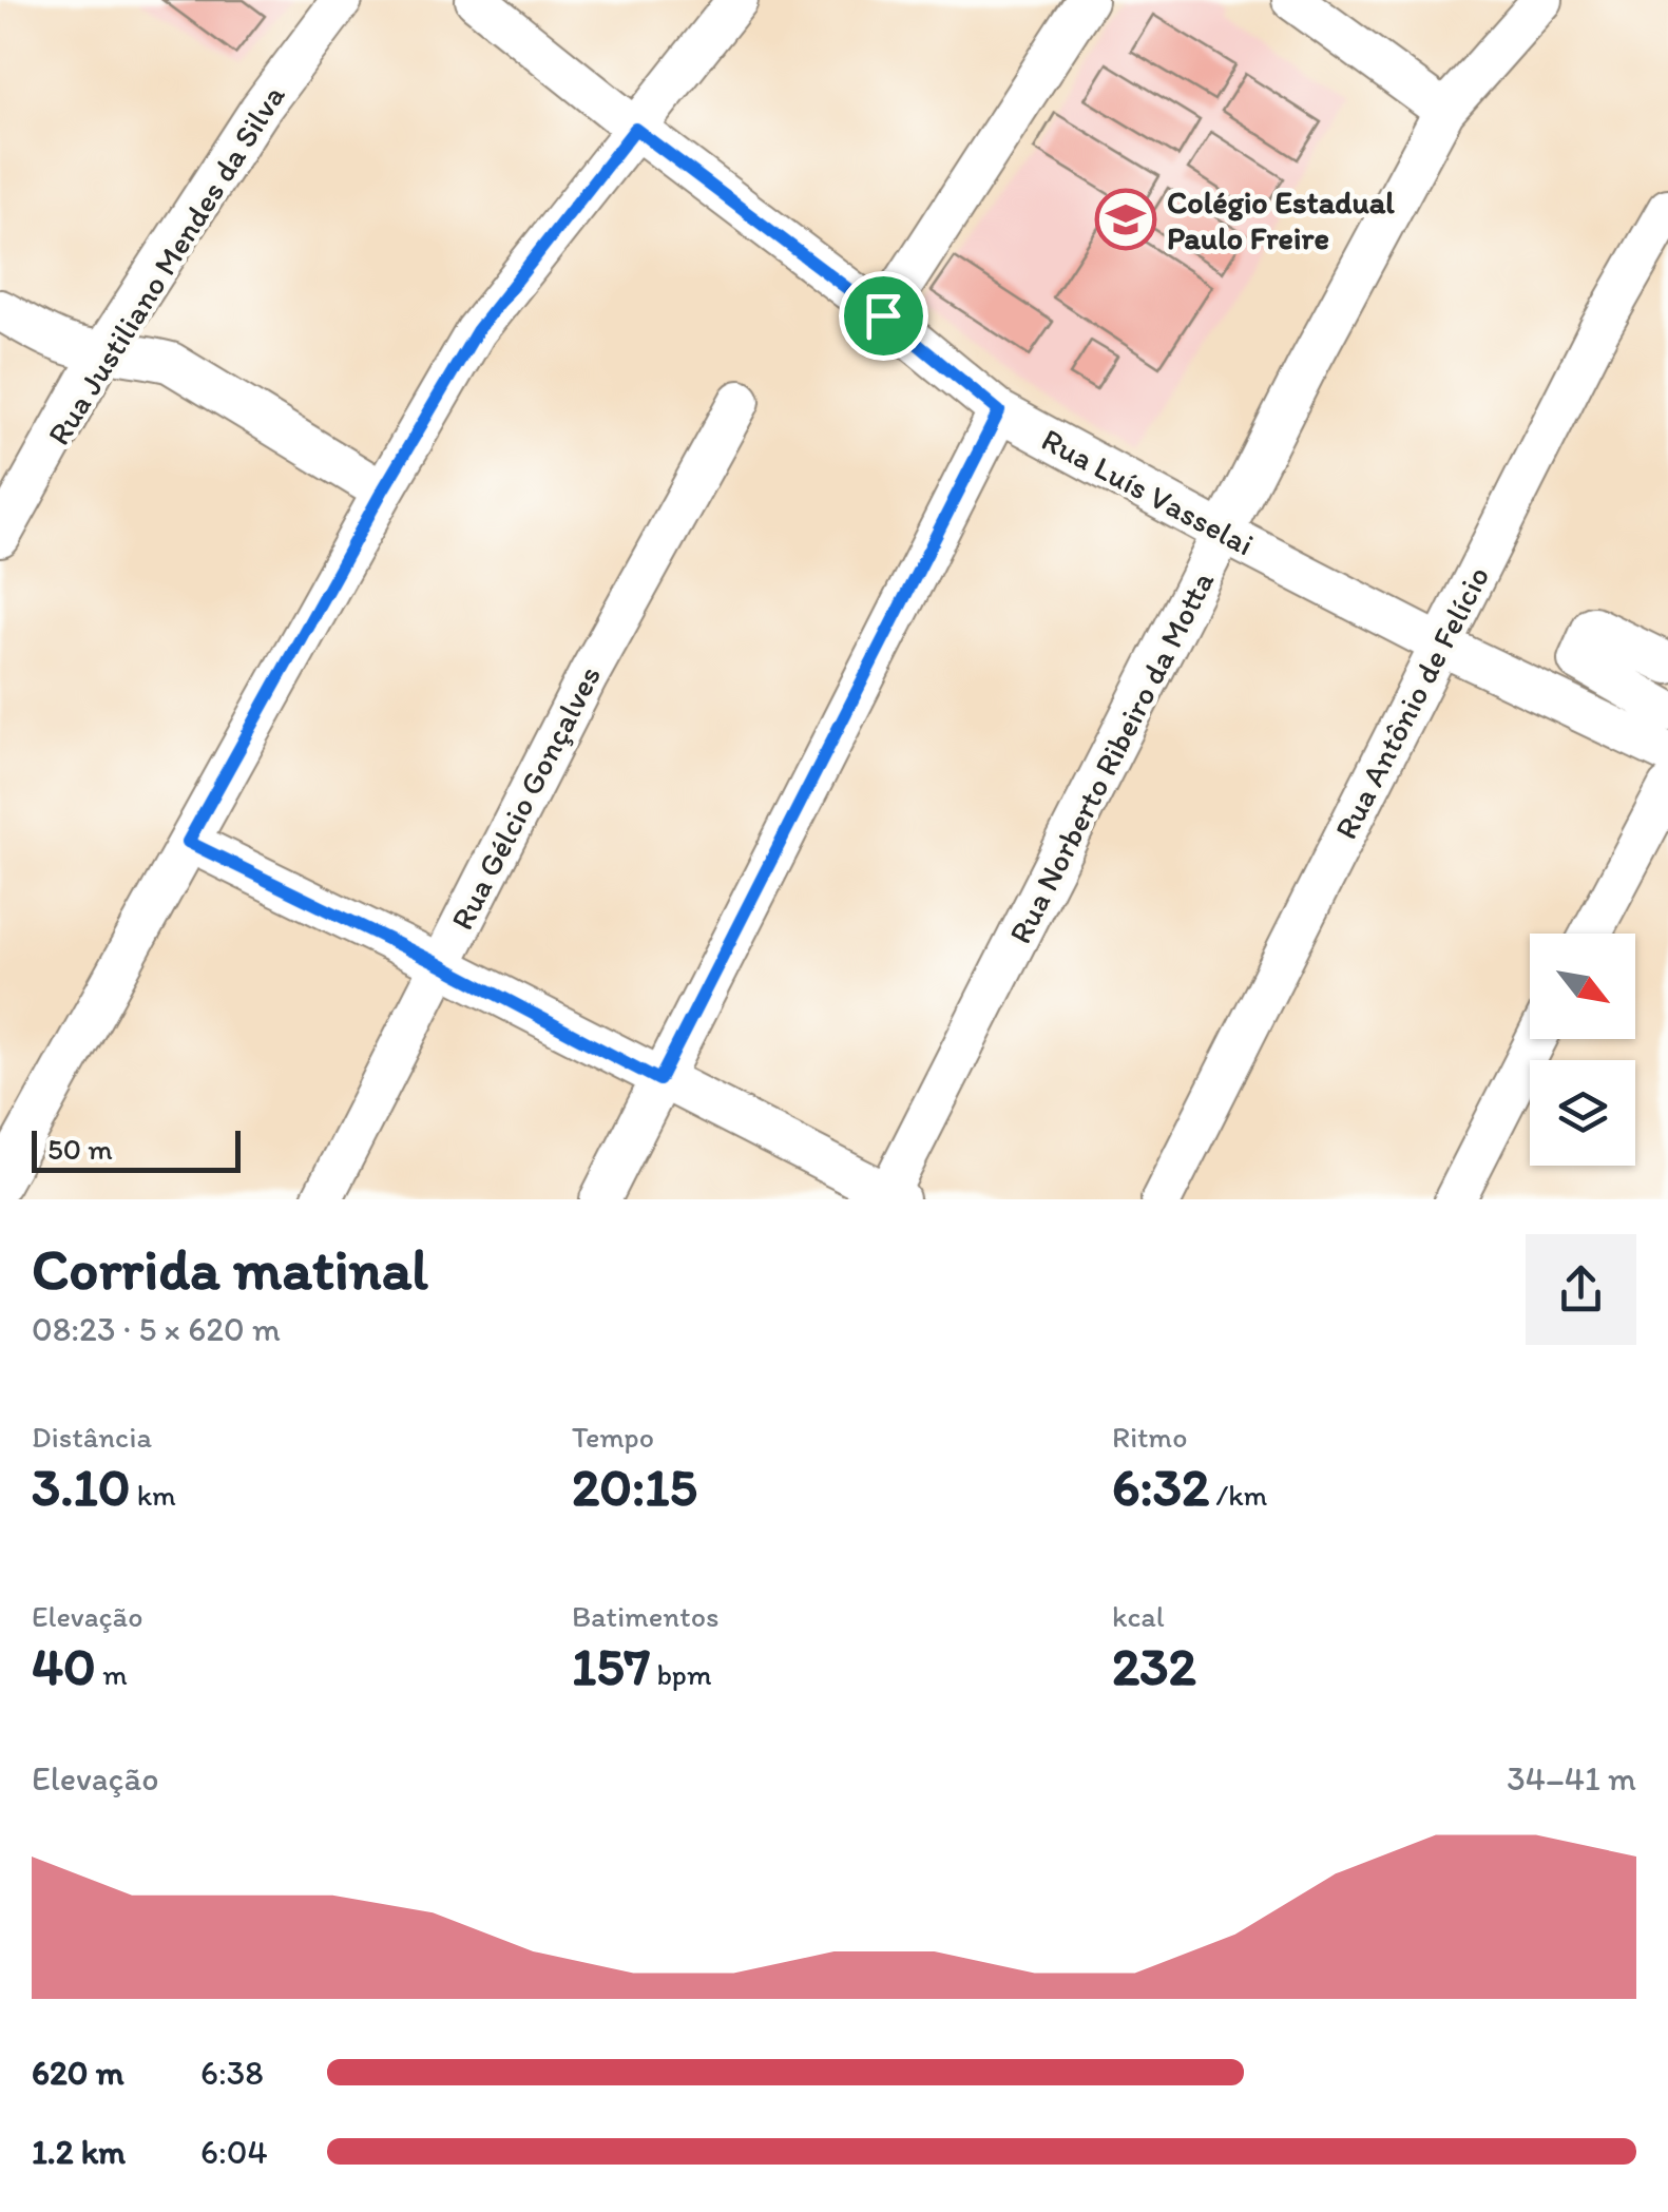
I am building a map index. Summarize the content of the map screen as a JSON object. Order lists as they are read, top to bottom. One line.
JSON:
{"streets":{"street":["Rua Justiliano Mendes da Silva","Rua Luís Vasselai","Rua Antônio de Felício","Rua Norberto Ribeiro da Motta","Rua Gélcio Gonçalves"]},"crossings":[["Rua Luís Vasselai","Rua Antônio de Felício"],["Rua Luís Vasselai","Rua Norberto Ribeiro da Motta"]],"places":{"school or university":["Colégio Estadual Paulo Freire"]},"scale_bar":"50 m","north":"bottom right","page":{"scale":"50 m","heading":["Corrida matinal","08:23 · 5 × 620 m"],"stats":[["Distância","3.10 km"],["Tempo","20:15"],["Ritmo","6:32 /km"],["Elevação","40 m"],["Batimentos","157 bpm"],["kcal","232"]],"chart":["Elevação","34–41 m"],"list":[{"name":"620 m","note":"6:38"},{"name":"1.2 km","note":"6:04"}]}}
